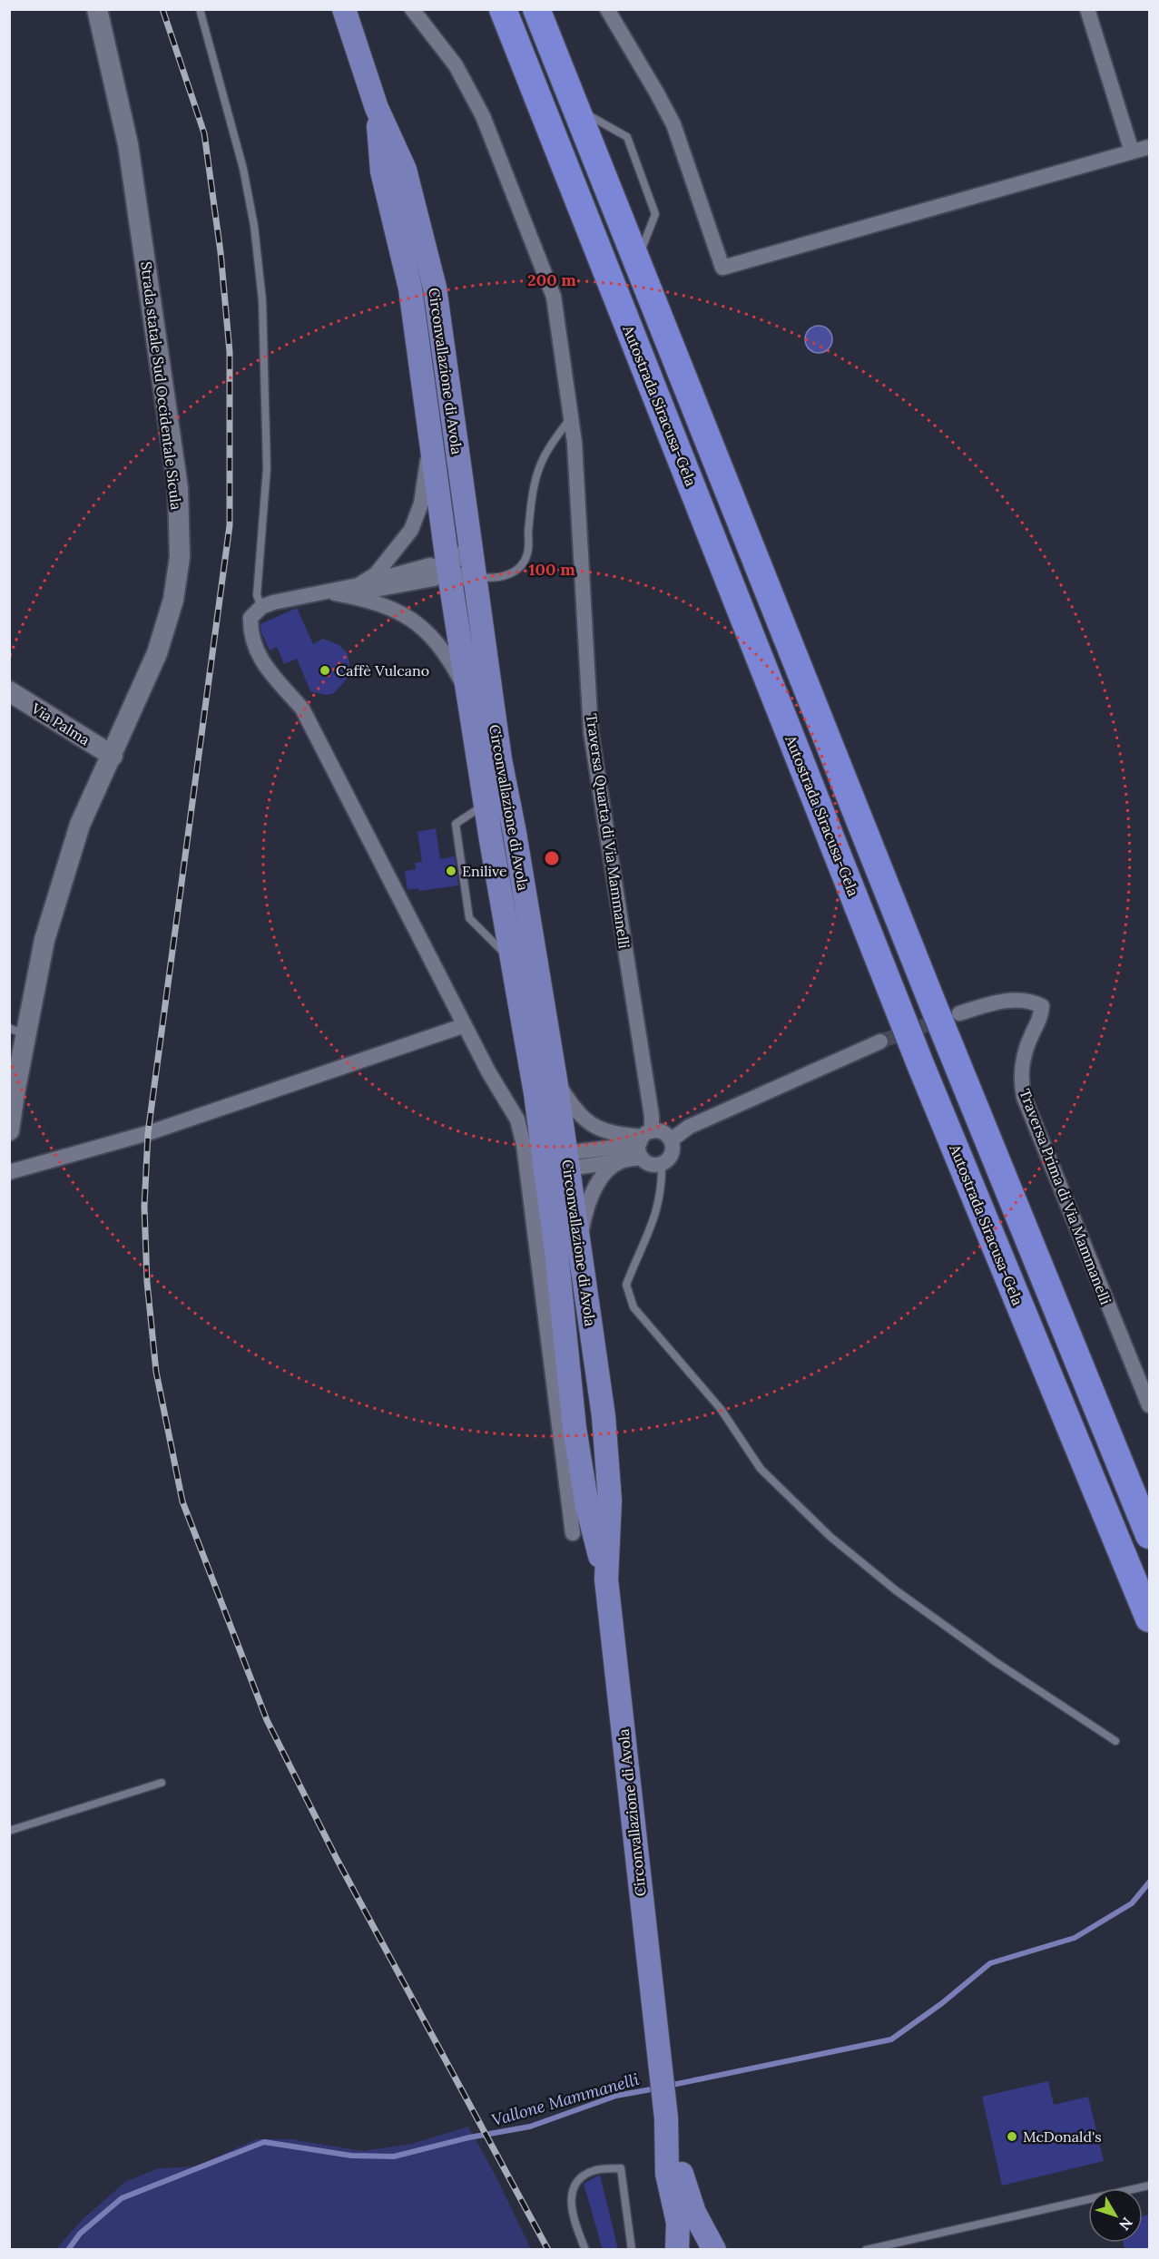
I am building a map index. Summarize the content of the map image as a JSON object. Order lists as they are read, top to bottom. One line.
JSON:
{"streets":{"highway":["Autostrada Siracusa-Gela"],"main road":["Circonvallazione di Avola","Strada statale Sud Occidentale Sicula","Via Palma"],"street":["Traversa Quarta di Via Mammanelli","Traversa Prima di Via Mammanelli"]},"crossings":[["Strada statale Sud Occidentale Sicula","Via Palma"]],"water":["Vallone Mammanelli"],"places":["Caffè Vulcano","Enilive","McDonald's"],"north":"bottom right","rings":["200 m","100 m"]}
